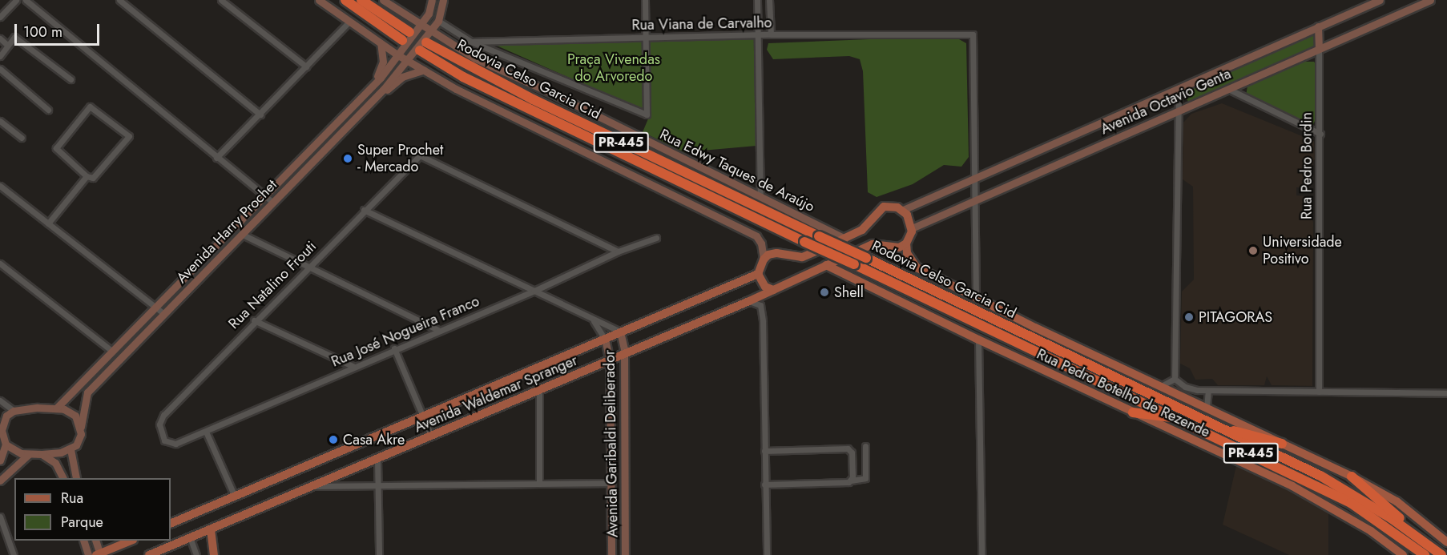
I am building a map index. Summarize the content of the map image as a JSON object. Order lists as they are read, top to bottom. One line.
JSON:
{"streets":{"highway":["Rodovia Celso Garcia Cid","PR-445"],"main road":["Rua Pedro Botelho de Rezende","Avenida Waldemar Spranger"],"street":["Rua Viana de Carvalho","Avenida Octavio Genta","Rua Pedro Bordin","Rua Edwy Taques de Araújo","Avenida Harry Prochet","Rua Natalino Frouti","Rua José Nogueira Franco","Avenida Garibaldi Deliberador"]},"crossings":[["Rua Viana de Carvalho","Avenida Octavio Genta"],["Rodovia Celso Garcia Cid","Rua Edwy Taques de Araújo"],["Rodovia Celso Garcia Cid","Avenida Harry Prochet"],["Avenida Octavio Genta","Rua Pedro Bordin"],["Rua Natalino Frouti","Rua José Nogueira Franco"],["Rua Pedro Botelho de Rezende","Avenida Waldemar Spranger"],["Avenida Waldemar Spranger","Avenida Garibaldi Deliberador"]],"parks":["Praça Vivendas do Arvoredo"],"places":["Super Prochet - Mercado","Universidade Positivo","Shell","PITAGORAS","Casa Akre"],"legend":["Rua","Parque"],"scale_bar":"100 m"}
